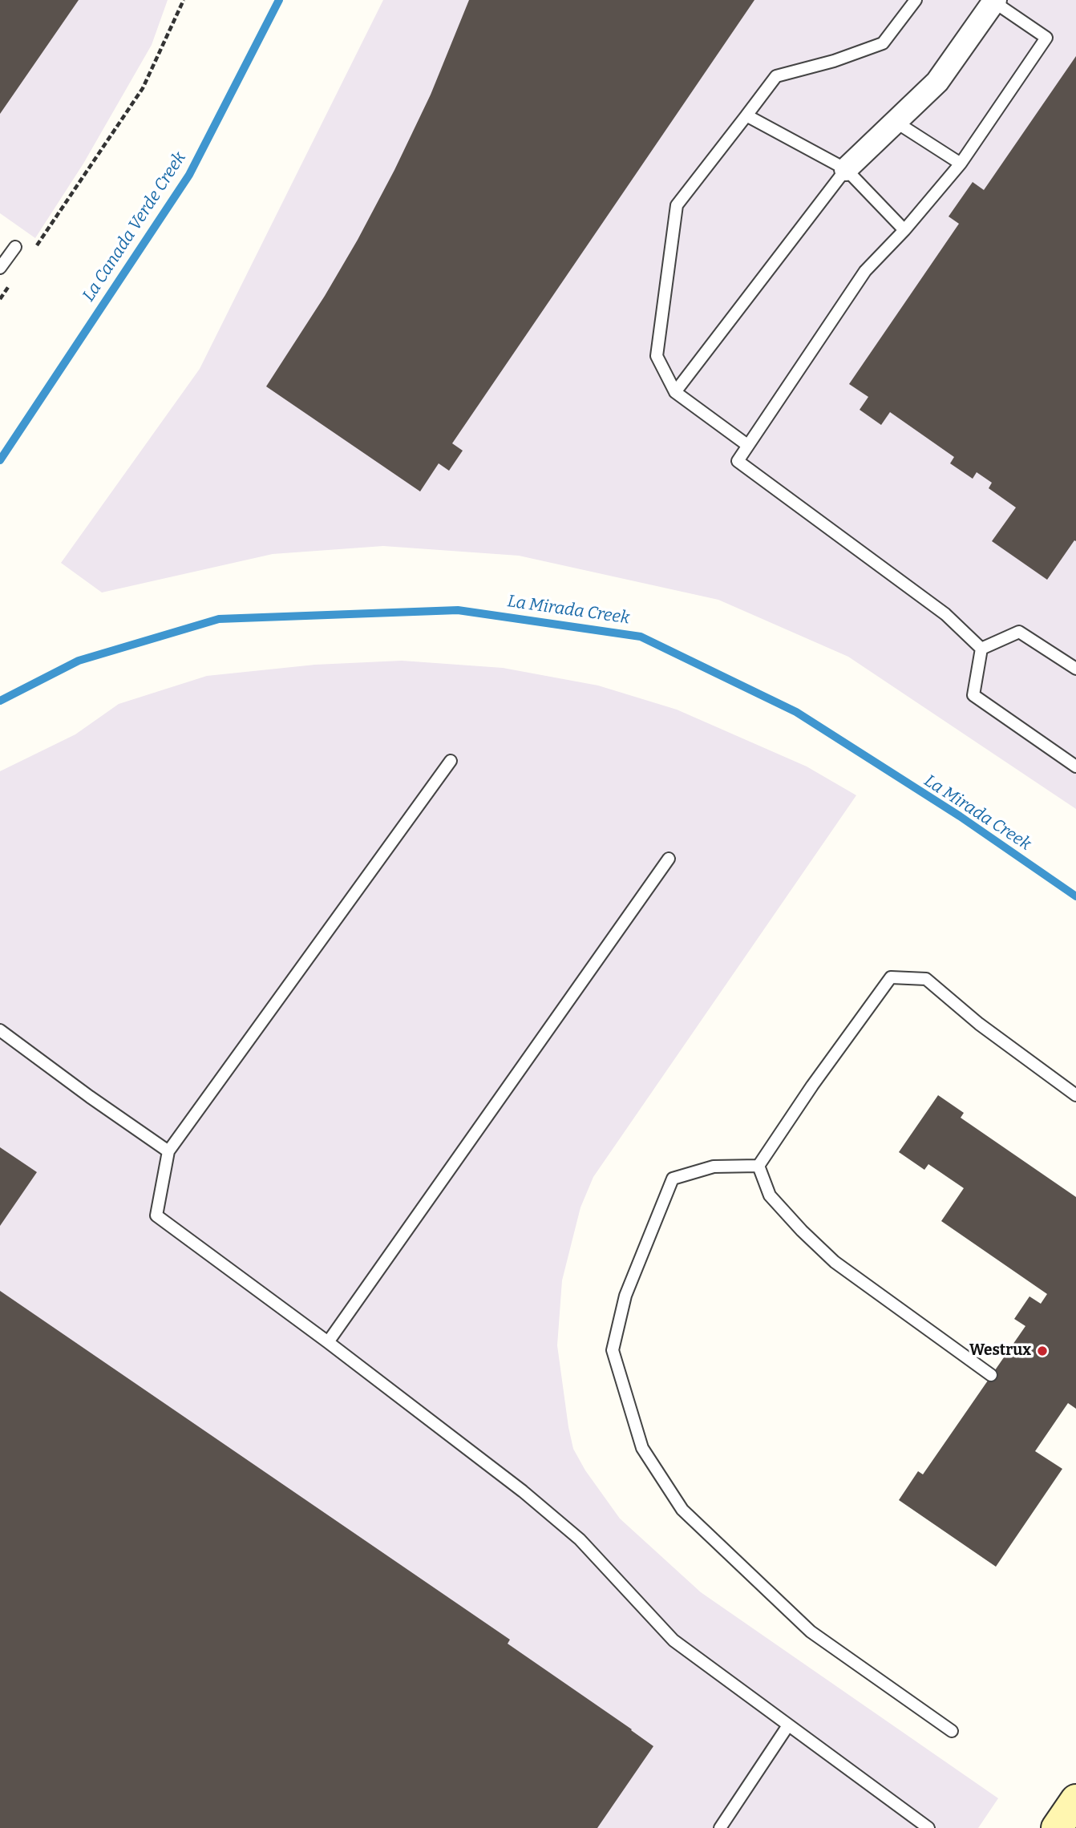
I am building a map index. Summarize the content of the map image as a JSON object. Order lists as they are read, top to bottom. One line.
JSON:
{"water":["La Canada Verde Creek","La Mirada Creek"],"places":["Westrux"]}
